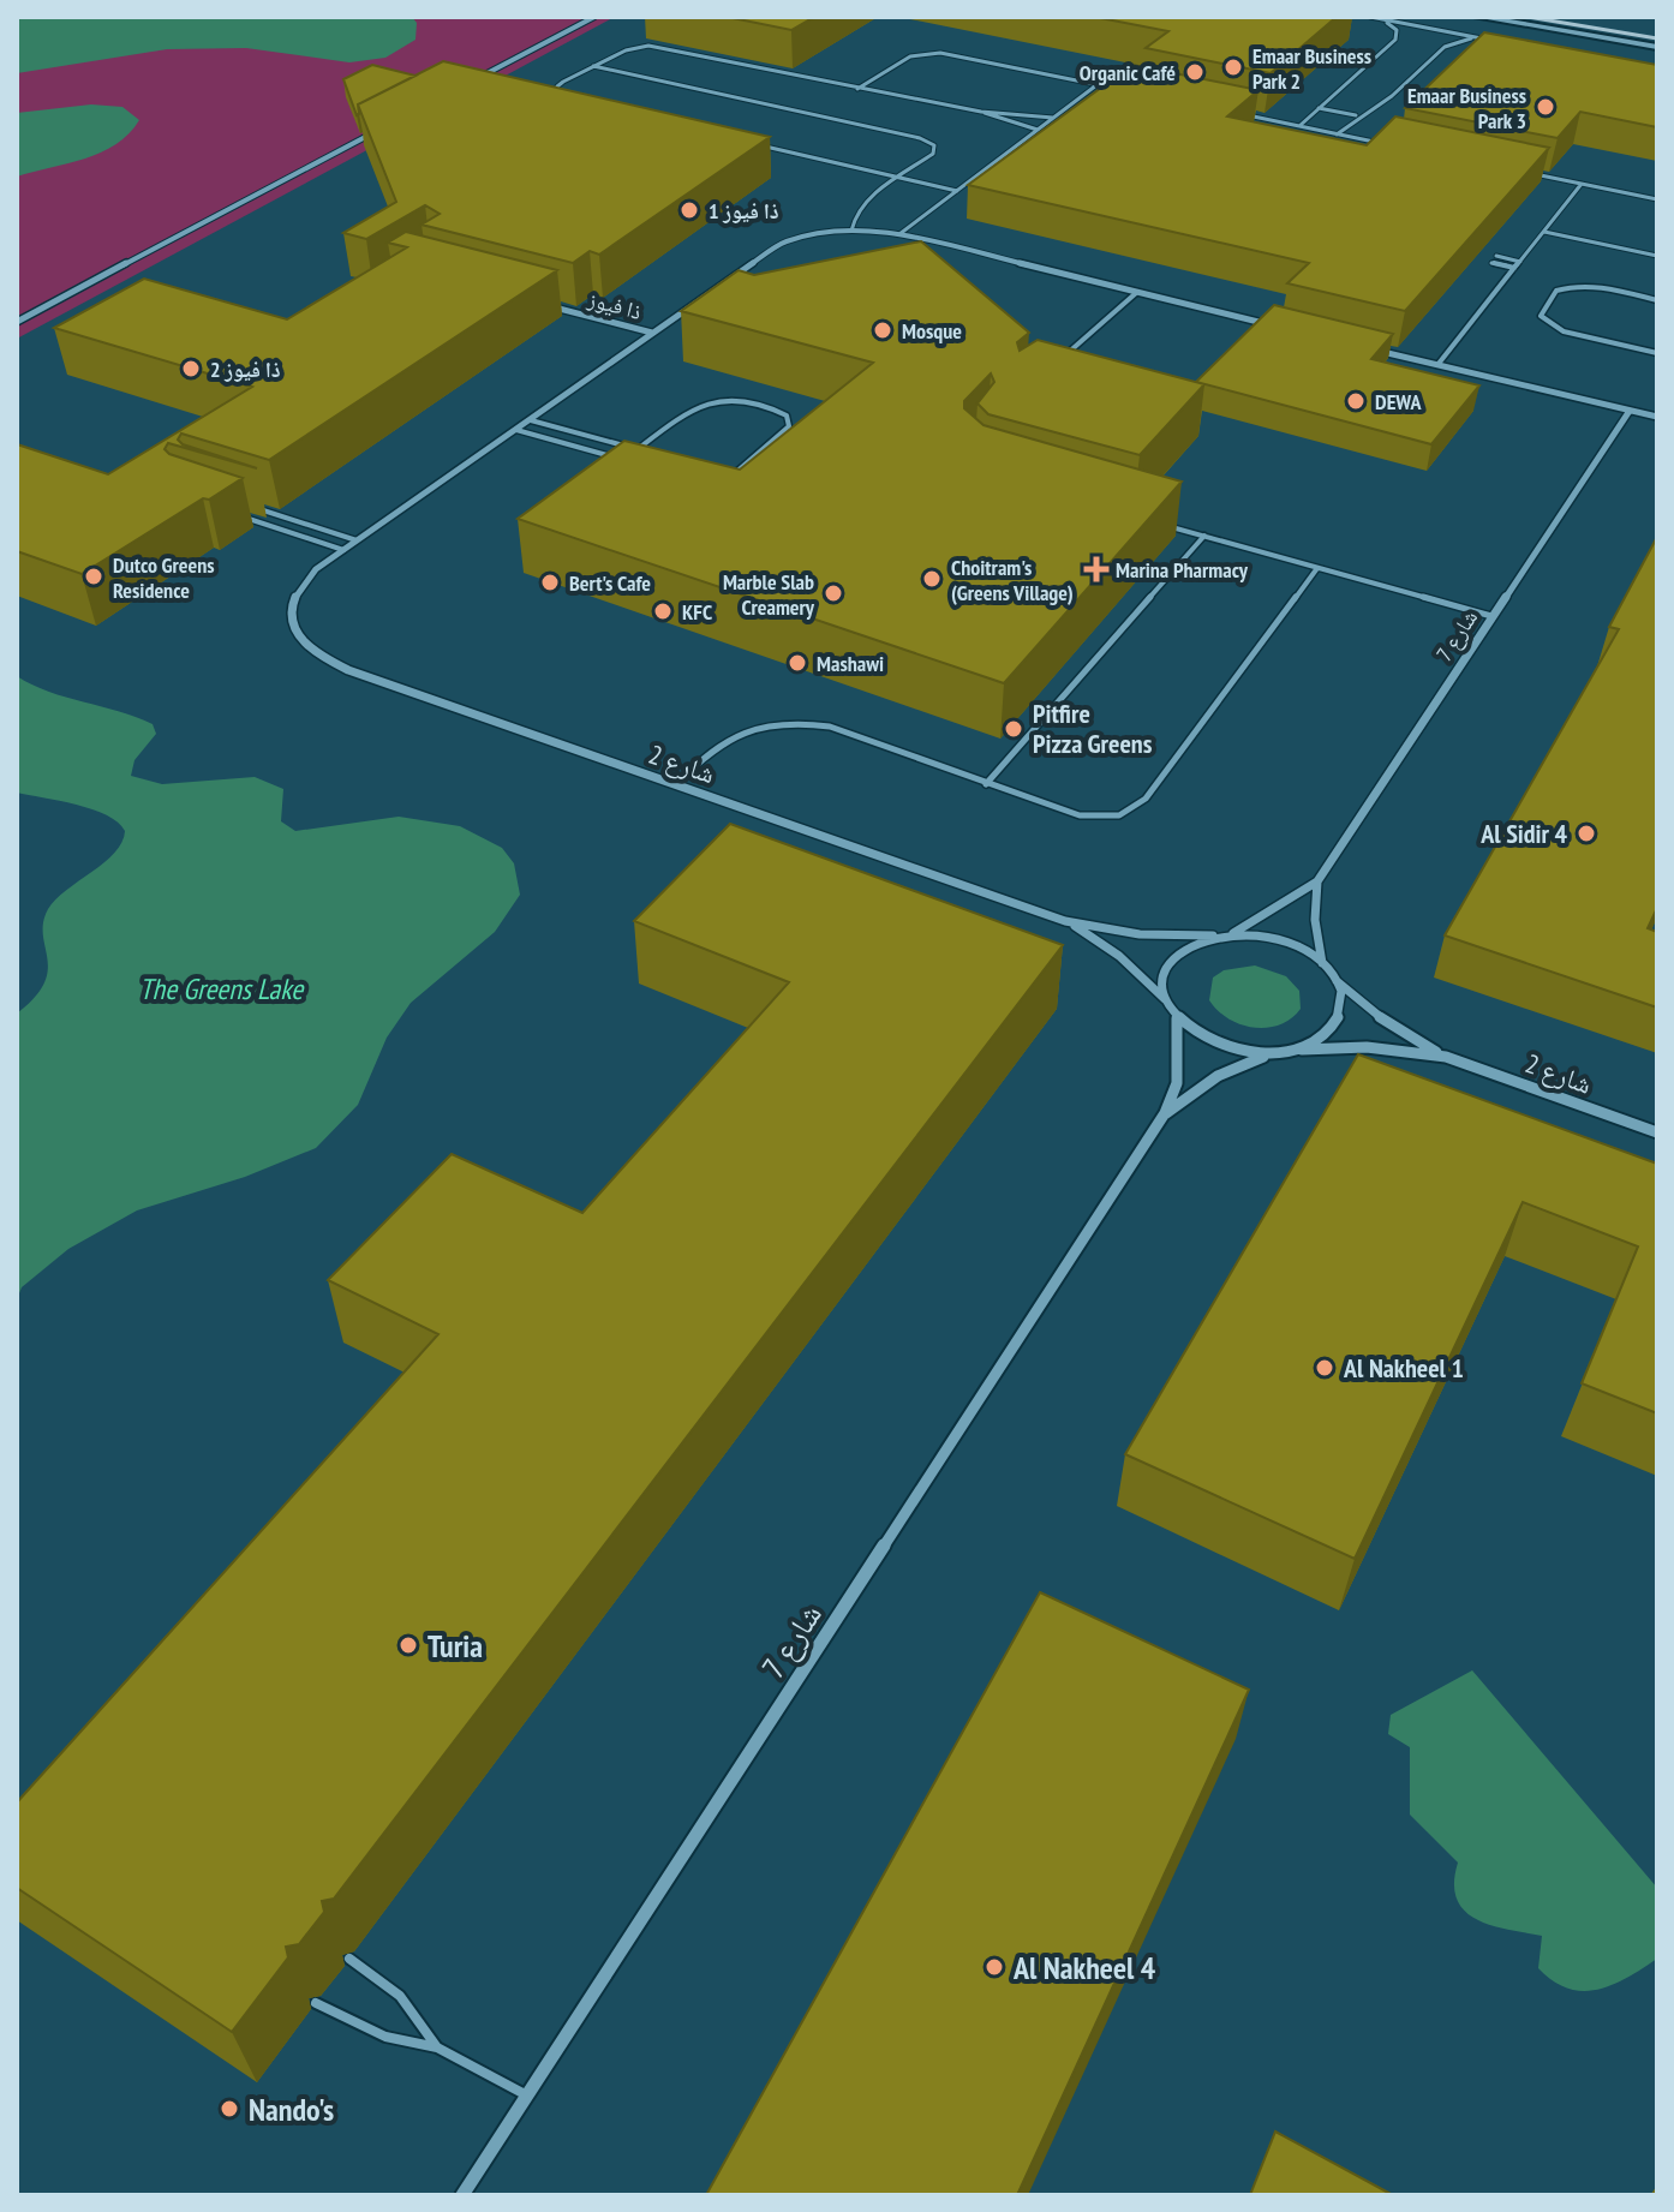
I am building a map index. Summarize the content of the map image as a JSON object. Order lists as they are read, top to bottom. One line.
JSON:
{"streets":{"street":["ذا فيوز","شارع 7","شارع 2"]},"crossings":[["شارع 7","شارع 2"]],"water":["The Greens Lake"],"places":{"other":["Emaar Business Park 2","Organic Café","Emaar Business Park 3","ذا فيوز 1","Mosque","ذا فيوز 2","DEWA","Dutco Greens Residence","Choitram's (Greens Village)","Bert's Cafe","Marble Slab Creamery","KFC","Mashawi","Pitfire Pizza Greens","Al Sidir 4","Al Nakheel 1","Turia","Al Nakheel 4","Nando's"],"health":["Marina Pharmacy"]}}
